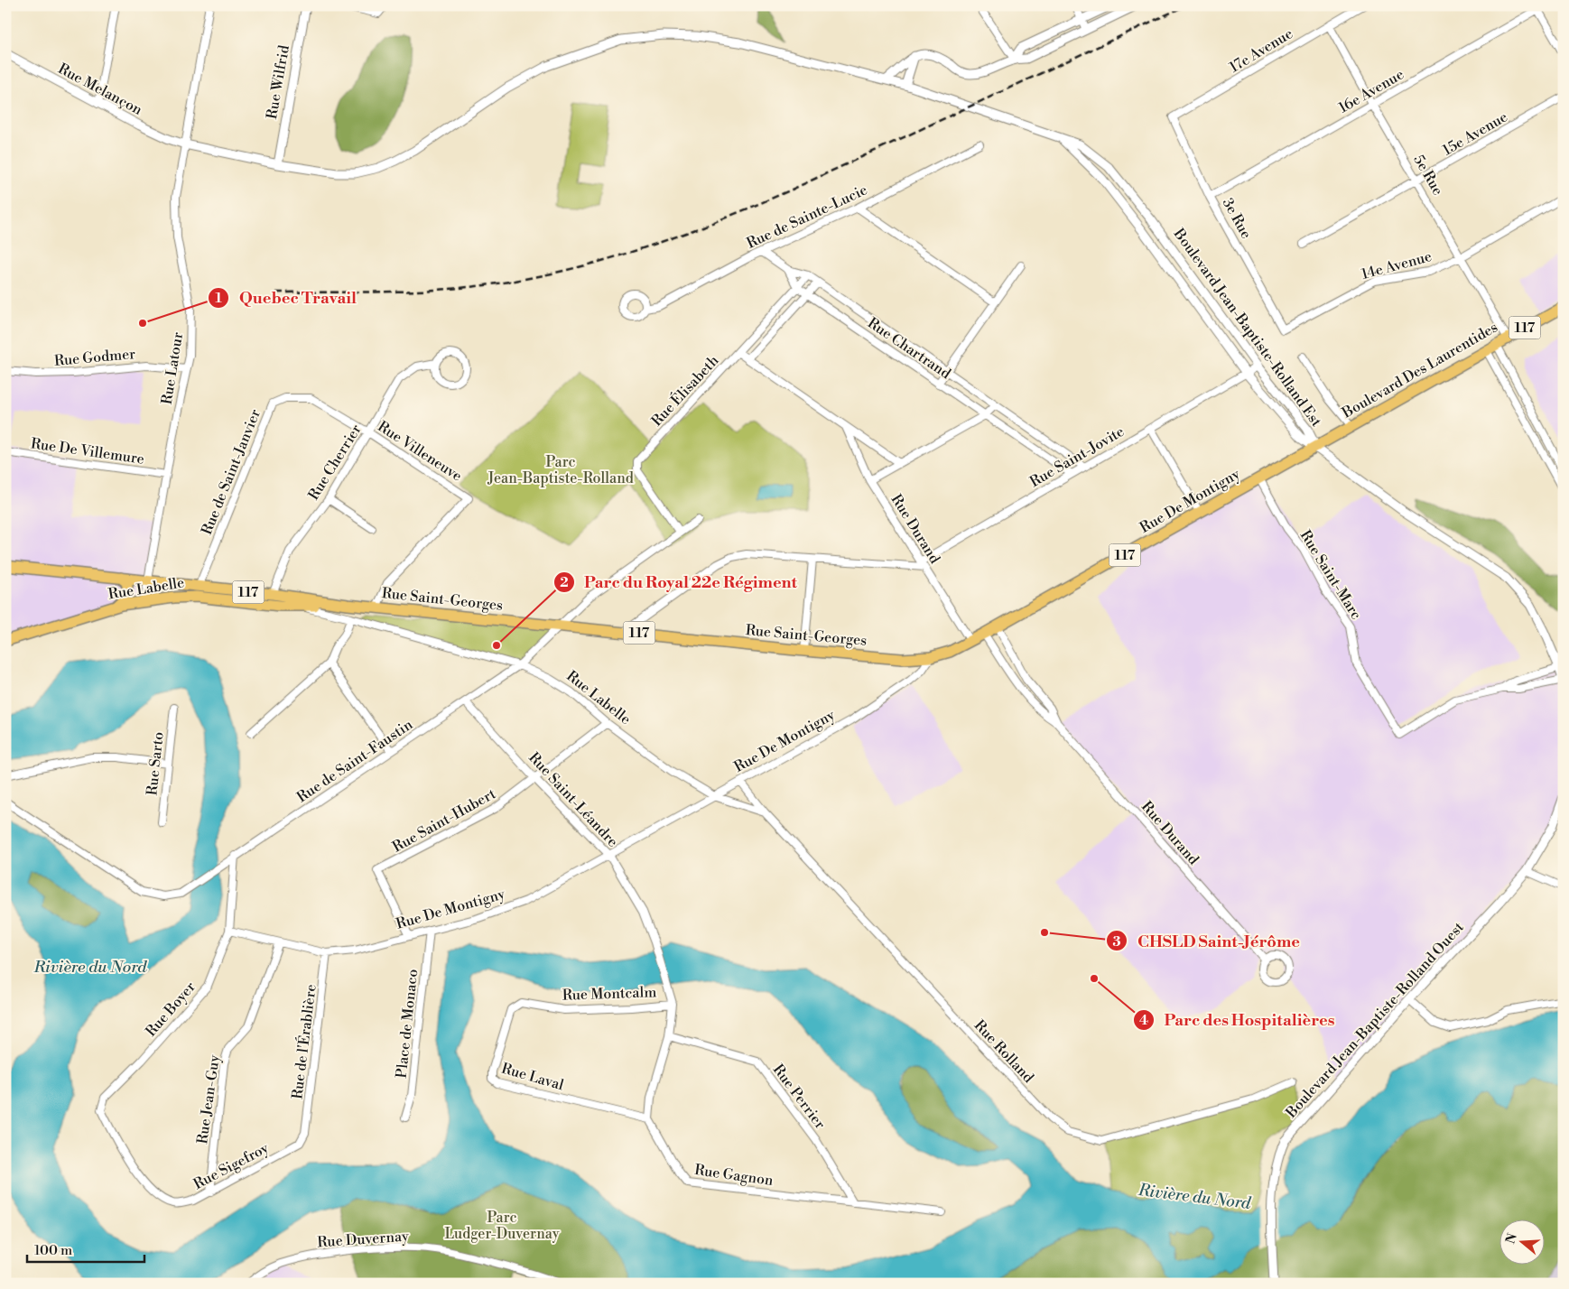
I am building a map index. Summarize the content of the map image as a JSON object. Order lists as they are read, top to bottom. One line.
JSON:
{"streets":{"main road":["117","Boulevard Des Laurentides","Rue De Montigny","Rue Labelle","Rue Saint-Georges"],"street":["17e Avenue","Rue Wilfrid","Rue Melançon","16e Avenue","15e Avenue","5e Rue","Rue de Sainte-Lucie","3e Rue","14e Avenue","Boulevard Jean-Baptiste-Rolland Est","Rue Chartrand","Rue Godmer","Rue Latour","Rue Élisabeth","Rue De Villemure","Rue Villeneuve","Rue Saint-Jovite","Rue Cherrier","Rue de Saint-Janvier","Rue Durand","Rue Saint-Marc","Rue de Saint-Faustin","Rue Sarto","Rue Saint-Léandre","Rue Saint-Hubert","Rue Montcalm","Rue Boyer","Boulevard Jean-Baptiste-Rolland Ouest","Place de Monaco","Rue de l'Érablière","Rue Rolland","Rue Laval","Rue Perrier","Rue Jean-Guy","Rue Sigefroy","Rue Gagnon","Rue Duvernay"]},"crossings":[["17e Avenue","5e Rue"],["17e Avenue","3e Rue"],["Rue Wilfrid","Boulevard Jean-Baptiste-Rolland Est"],["Rue Melançon","Boulevard Jean-Baptiste-Rolland Est"],["Rue Melançon","Rue Latour"],["16e Avenue","5e Rue"],["16e Avenue","3e Rue"],["15e Avenue","5e Rue"],["5e Rue","14e Avenue"],["5e Rue","Boulevard Des Laurentides"],["Rue de Sainte-Lucie","Rue Chartrand"],["3e Rue","14e Avenue"],["Boulevard Jean-Baptiste-Rolland Est","Rue Latour"],["Boulevard Jean-Baptiste-Rolland Est","Boulevard Des Laurentides"],["Boulevard Jean-Baptiste-Rolland Est","Rue Saint-Jovite"],["Boulevard Jean-Baptiste-Rolland Est","Rue De Montigny"],["Rue Chartrand","Rue Élisabeth"],["Rue Chartrand","Rue Saint-Jovite"],["Rue Godmer","Rue Latour"],["Rue Latour","Rue De Villemure"],["Rue Latour","Rue Labelle"],["Rue Latour","Rue Saint-Georges"],["Boulevard Des Laurentides","Rue De Montigny"],["Rue Élisabeth","Rue de Saint-Faustin"],["Rue Villeneuve","Rue Cherrier"],["Rue Villeneuve","Rue de Saint-Janvier"],["Rue Villeneuve","Rue Saint-Georges"],["Rue Saint-Jovite","Rue Durand"],["Rue Cherrier","Rue Saint-Georges"],["Rue de Saint-Janvier","Rue Saint-Georges"],["Rue De Montigny","Rue Durand"],["Rue De Montigny","Rue Saint-Marc"],["Rue De Montigny","Rue Labelle"],["Rue De Montigny","Rue Saint-Georges"],["Rue De Montigny","Rue Saint-Léandre"],["Rue De Montigny","Rue Saint-Hubert"],["Rue De Montigny","Rue Boyer"],["Rue De Montigny","Place de Monaco"],["Rue De Montigny","Rue de l'Érablière"],["Rue De Montigny","Rue Rolland"],["Rue De Montigny","Rue Jean-Guy"],["Rue Labelle","Rue Saint-Georges"],["Rue Labelle","Rue de Saint-Faustin"],["Rue Labelle","Rue Saint-Hubert"],["Rue Labelle","Rue Rolland"],["Rue Saint-Georges","Rue de Saint-Faustin"],["Rue de Saint-Faustin","Rue Saint-Léandre"],["Rue de Saint-Faustin","Rue Boyer"],["Rue Saint-Léandre","Rue Saint-Hubert"],["Rue Saint-Léandre","Rue Montcalm"],["Rue Montcalm","Rue Laval"],["Rue Boyer","Rue Sigefroy"],["Rue de l'Érablière","Rue Sigefroy"],["Rue Laval","Rue Gagnon"],["Rue Perrier","Rue Gagnon"],["Rue Jean-Guy","Rue Sigefroy"]],"water":["Rivière du Nord"],"parks":["Parc Jean-Baptiste-Rolland","Parc Ludger-Duvernay"],"places":["Quebec Travail","Parc du Royal 22e Régiment","CHSLD Saint-Jérôme","Parc des Hospitalières"],"scale_bar":"100 m","north":"left"}
